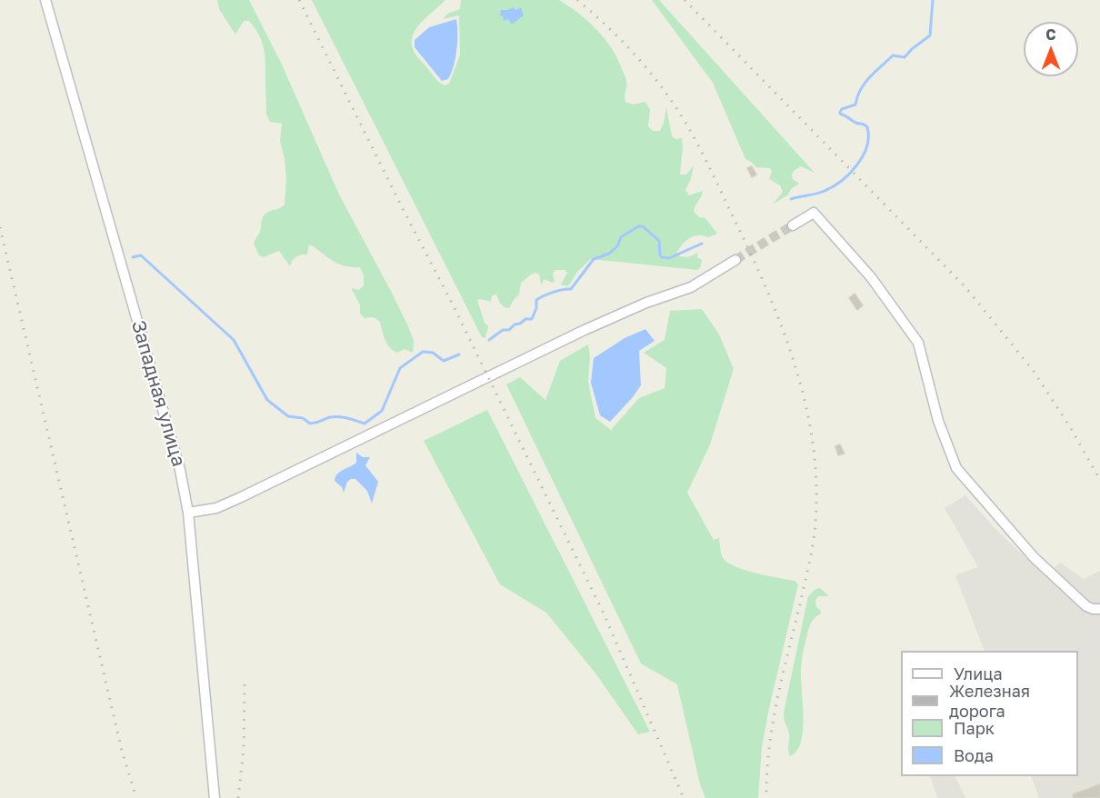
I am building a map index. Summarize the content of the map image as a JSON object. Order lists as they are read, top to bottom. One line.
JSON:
{"streets":{"street":["Западная улица"]},"legend":["Улица","Железная дорога","Парк","Вода"],"north":"top"}
